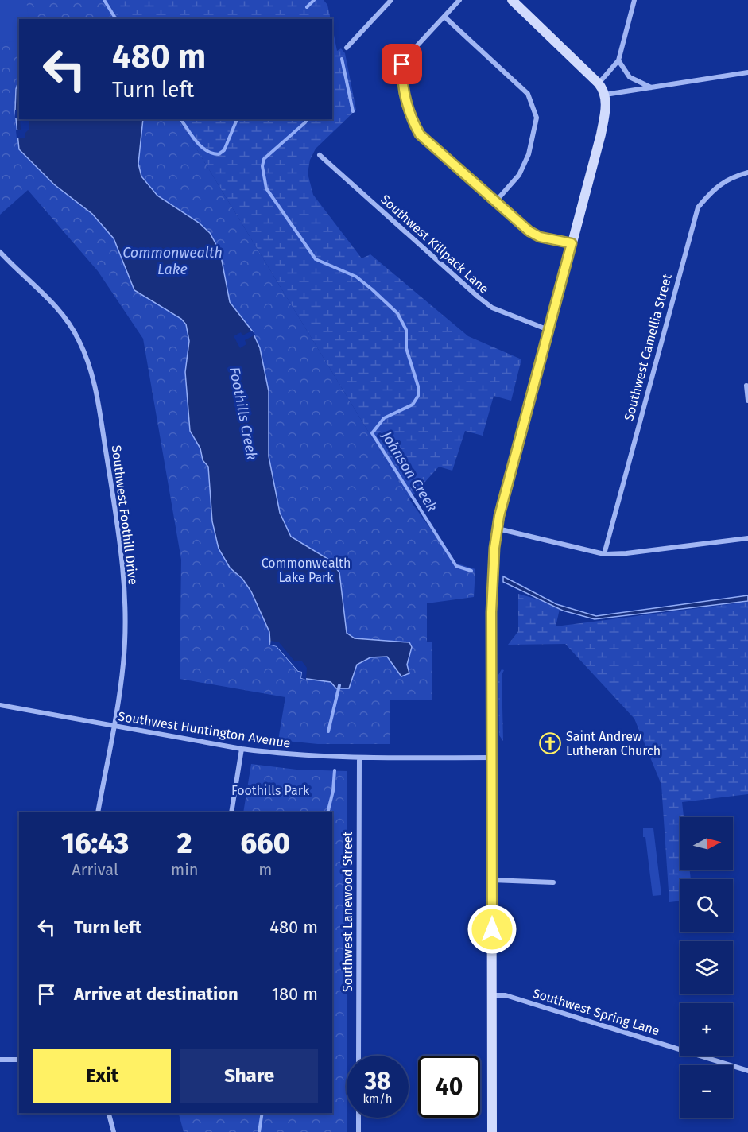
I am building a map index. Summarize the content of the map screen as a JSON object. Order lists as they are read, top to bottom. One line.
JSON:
{"streets":{"street":["Southwest Killpack Lane","Southwest Camellia Street","Southwest Foothill Drive","Southwest Huntington Avenue","Southwest Lanewood Street","Southwest Spring Lane"]},"crossings":[["Southwest Foothill Drive","Southwest Huntington Avenue"],["Southwest Huntington Avenue","Southwest Lanewood Street"]],"water":["Commonwealth Lake","Foothills Creek","Johnson Creek"],"parks":["Commonwealth Lake Park","Foothills Park"],"places":{"church":["Saint Andrew Lutheran Church"]},"north":"right","page":{"turn":["480 m","Turn left"],"eta":["16:43","Arrival","2","min","660","m"],"map_buttons":["+","−"],"list":[{"name":"Turn left","value":"480 m"},{"name":"Arrive at destination","value":"180 m"}],"buttons":["Exit","Share"],"speed":"38 km/h","limit":"40"}}
